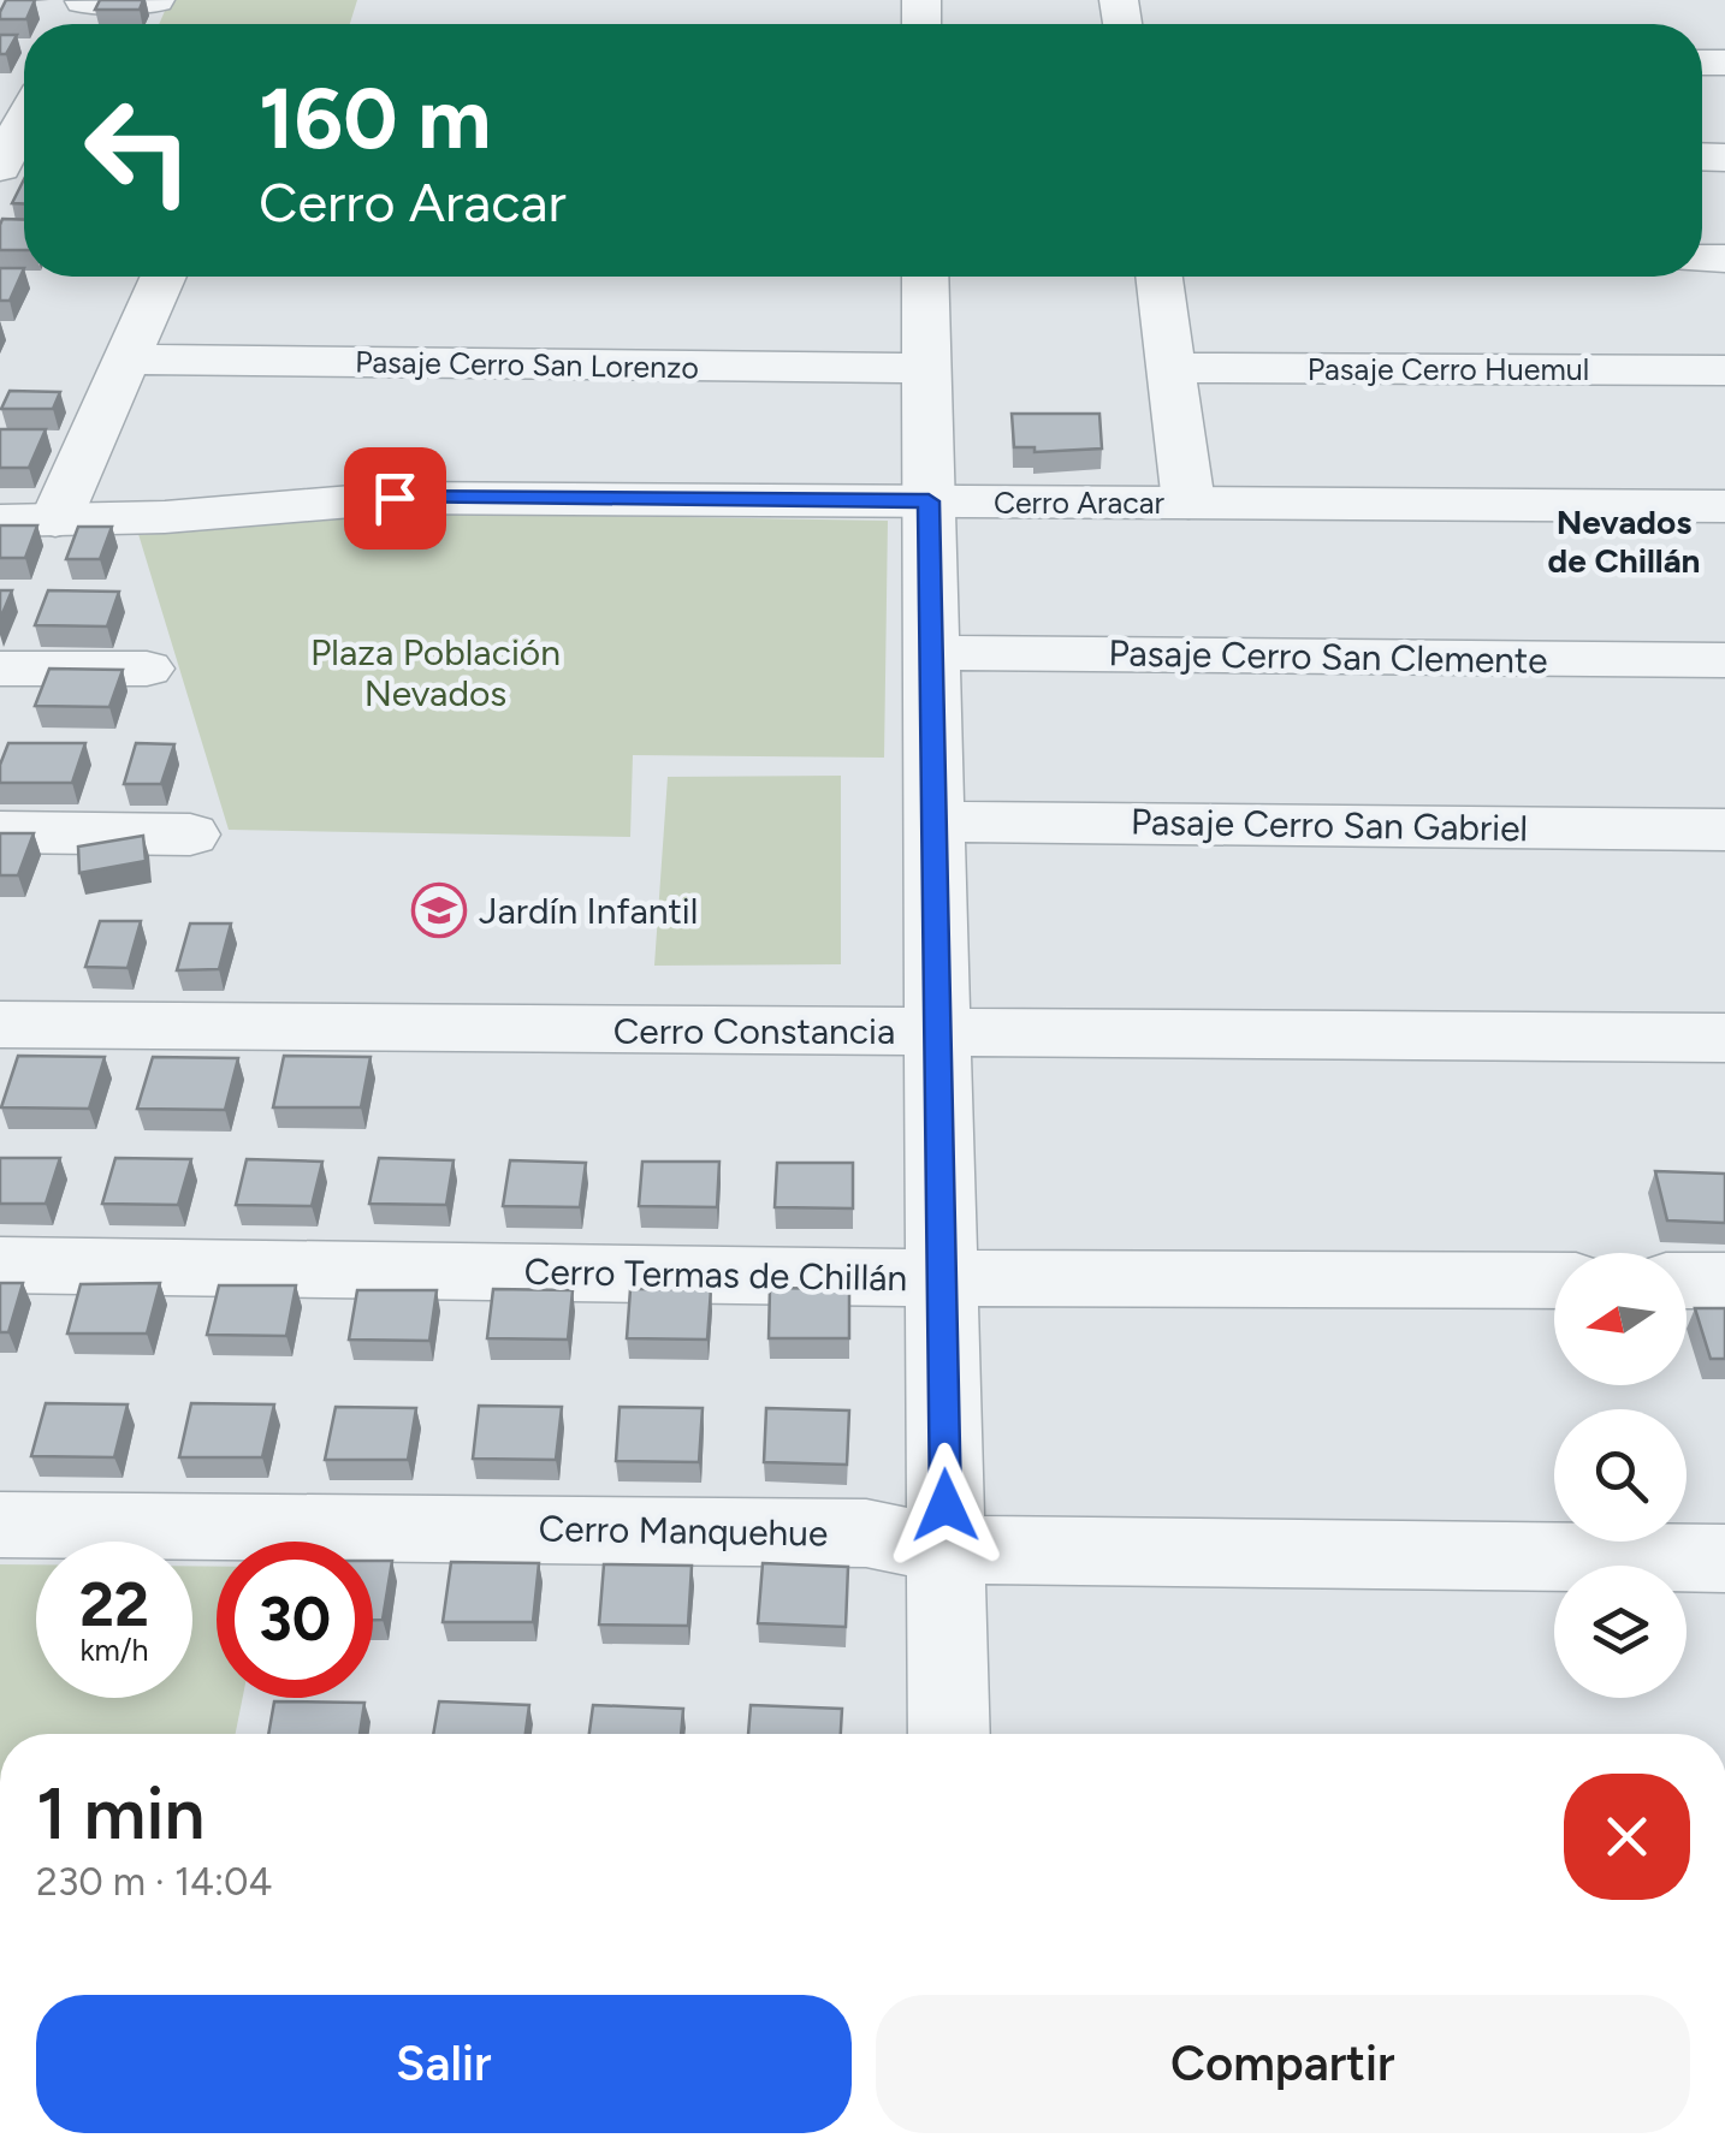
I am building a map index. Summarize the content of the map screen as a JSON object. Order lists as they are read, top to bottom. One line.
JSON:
{"streets":{"street":["Pasaje Cerro San Lorenzo","Pasaje Cerro Huemul","Cerro Aracar","Pasaje Cerro San Clemente","Pasaje Cerro San Gabriel","Cerro Constancia","Cerro Termas de Chillán","Cerro Manquehue"]},"districts":["Nevados de Chillán"],"parks":["Plaza Población Nevados"],"places":{"school or university":["Jardín Infantil"]},"north":"left","page":{"turn":["160 m","Cerro Aracar"],"speed":"22 km/h","limit":"30","heading":["1 min","230 m · 14:04"],"buttons":["Salir","Compartir"]}}
